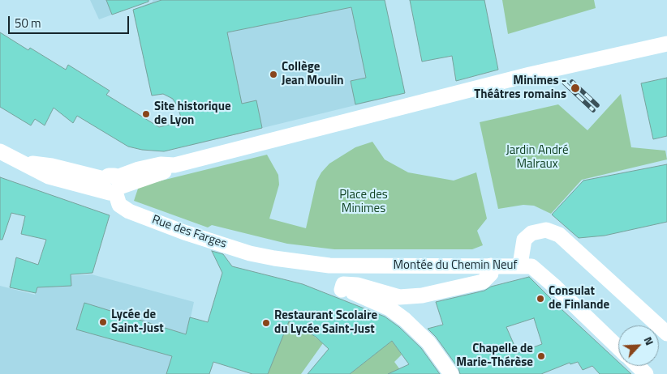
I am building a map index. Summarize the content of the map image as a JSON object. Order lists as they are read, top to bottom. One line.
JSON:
{"streets":{"street":["Rue des Farges","Montée du Chemin Neuf"]},"crossings":[["Rue des Farges","Montée du Chemin Neuf"]],"parks":["Jardin André Malraux","Place des Minimes"],"places":["Collège Jean Moulin","Minimes - Théâtres romains","Site historique de Lyon","Consulat de Finlande","Lycée de Saint-Just","Restaurant Scolaire du Lycée Saint-Just","Chapelle de Marie-Thérèse"],"scale_bar":"50 m","north":"top right"}
